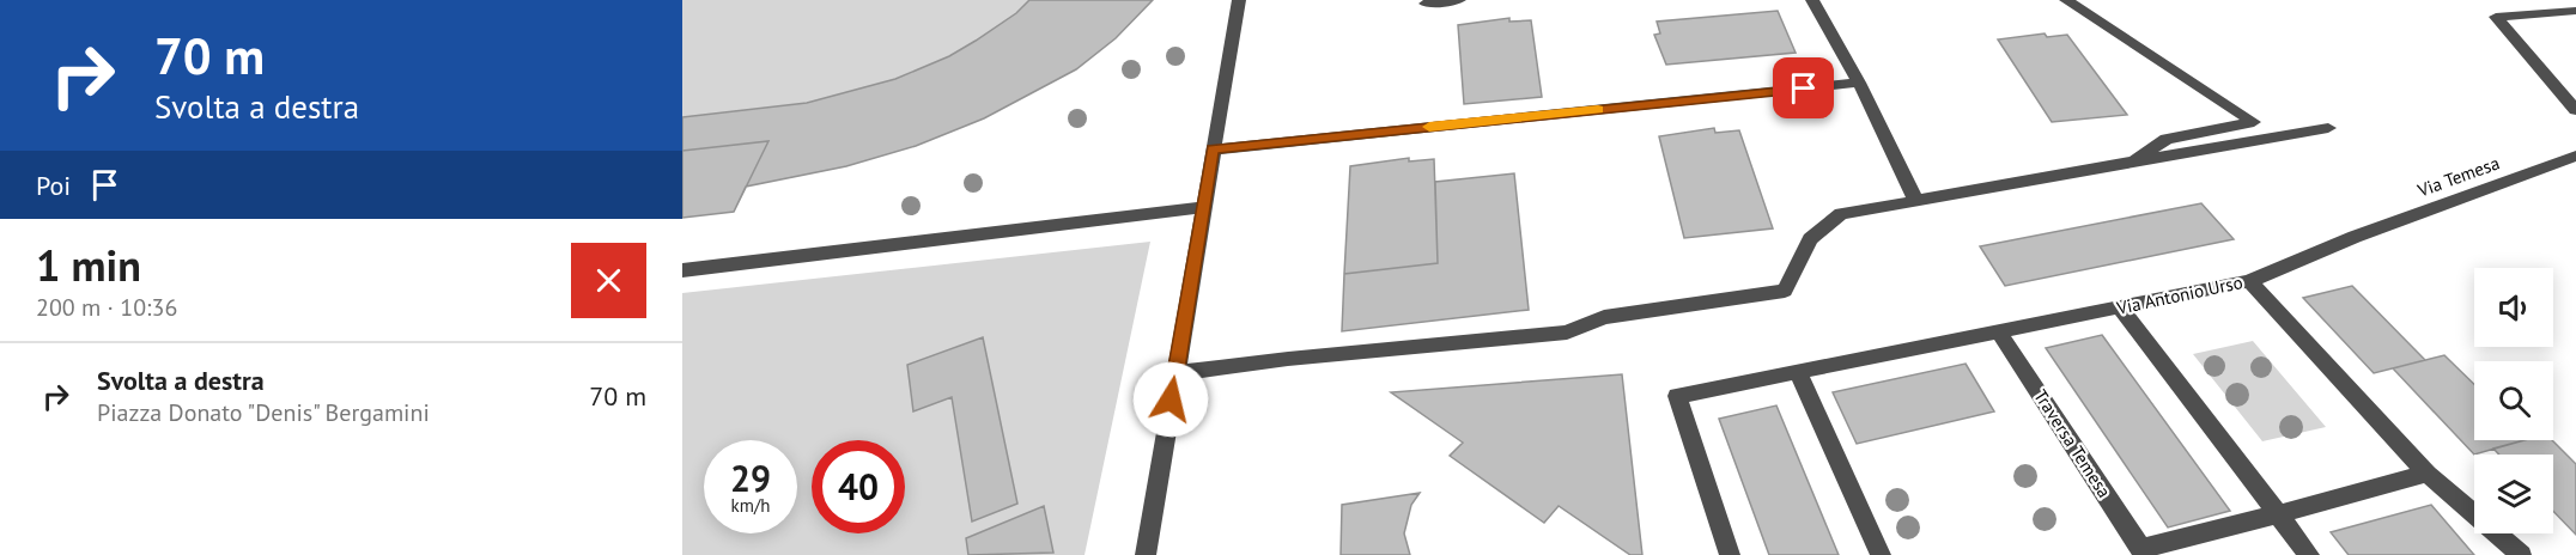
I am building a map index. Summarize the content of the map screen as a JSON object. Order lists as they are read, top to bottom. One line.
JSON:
{"streets":{"street":["Via Temesa","Via Antonio Urso","Traversa Temesa"]},"crossings":[["Via Temesa","Via Antonio Urso"],["Via Antonio Urso","Traversa Temesa"]],"page":{"turn":["70 m","Svolta a destra"],"then":"Poi","heading":["1 min","200 m · 10:36"],"list":[{"name":"Svolta a destra","note":"Piazza Donato \"Denis\" Bergamini","value":"70 m"}],"speed":"29 km/h","limit":"40"}}
